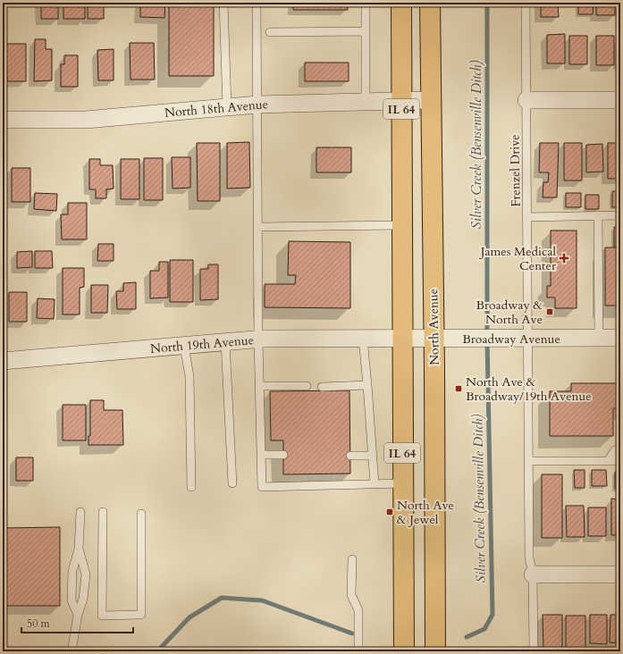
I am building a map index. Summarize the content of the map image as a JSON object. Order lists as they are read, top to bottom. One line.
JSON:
{"streets":{"main road":["IL 64","North Avenue"],"street":["North 18th Avenue","Broadway Avenue","North 19th Avenue"],"lane":["Frenzel Drive"]},"crossings":[["North 18th Avenue","IL 64"],["North 18th Avenue","North Avenue"],["IL 64","Broadway Avenue"],["IL 64","North 19th Avenue"],["Frenzel Drive","Broadway Avenue"],["North Avenue","Broadway Avenue"],["Broadway Avenue","North 19th Avenue"]],"water":["Silver Creek (Bensenville Ditch)"],"places":{"health":["James Medical Center"],"transit":["Broadway & North Ave","North Ave & Broadway/19th Avenue","North Ave & Jewel"]},"scale_bar":"50 m"}
